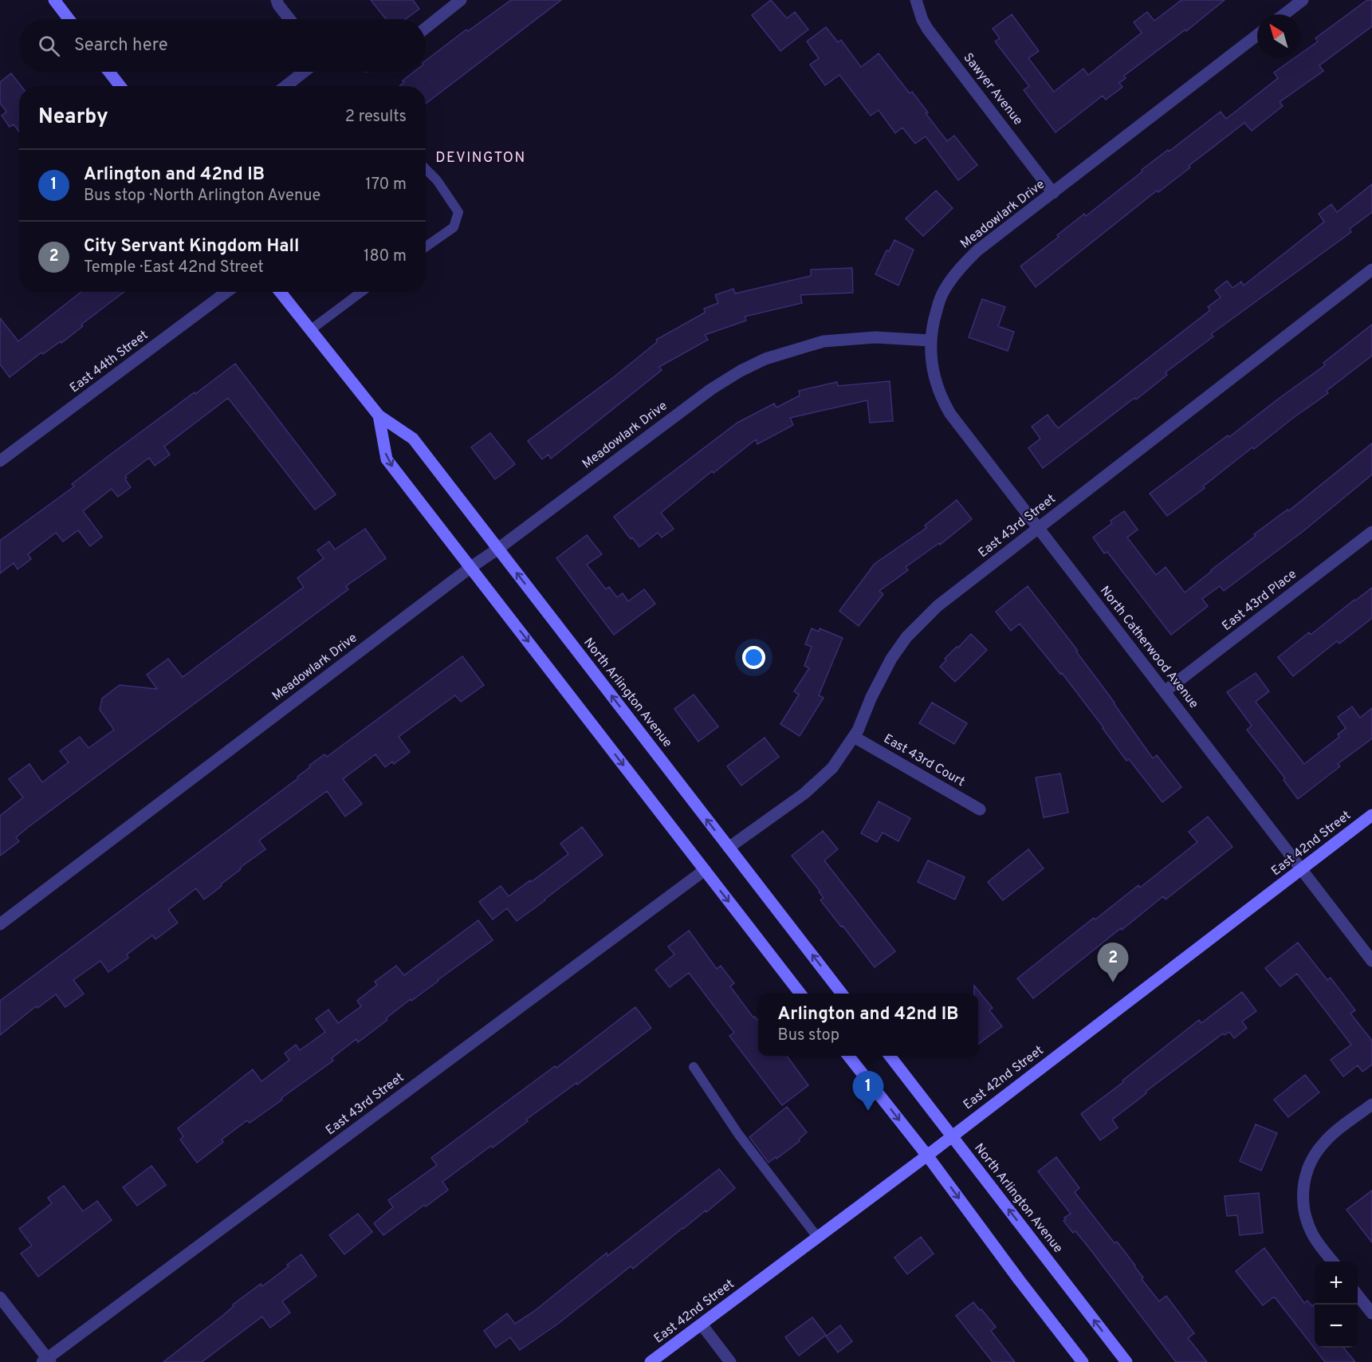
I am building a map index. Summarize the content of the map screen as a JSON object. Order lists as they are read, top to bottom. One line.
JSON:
{"streets":{"main road":["North Arlington Avenue","East 42nd Street"],"street":["Sawyer Avenue","Meadowlark Drive","East 44th Street","East 43rd Street","East 43rd Place","North Catherwood Avenue","East 43rd Court"]},"crossings":[["Sawyer Avenue","Meadowlark Drive"],["Meadowlark Drive","North Catherwood Avenue"],["Meadowlark Drive","North Arlington Avenue"],["East 43rd Street","North Catherwood Avenue"],["East 43rd Street","North Arlington Avenue"],["East 43rd Street","East 43rd Court"],["East 43rd Place","North Catherwood Avenue"],["North Catherwood Avenue","East 42nd Street"],["North Arlington Avenue","East 42nd Street"]],"districts":["DEVINGTON"],"north":"top left","page":{"search":"Search here","heading":["Nearby","2 results"],"list":[{"mark":"1","name":"Arlington and 42nd IB","note":"Bus stop · North Arlington Avenue","value":"170 m"},{"mark":"2","name":"City Servant Kingdom Hall","note":"Temple · East 42nd Street","value":"180 m"}],"pins":["2","1"],"popup":["Arlington and 42nd IB","Bus stop"],"map_buttons":["+","−"]}}
